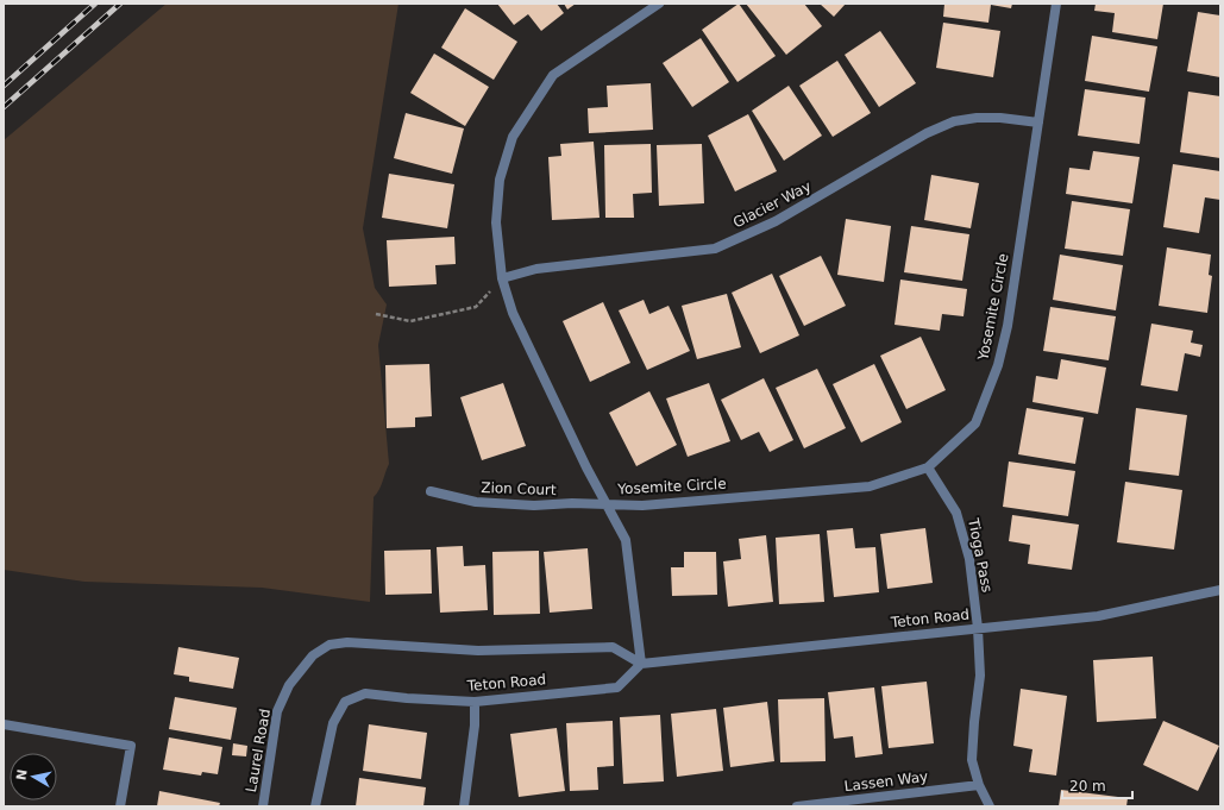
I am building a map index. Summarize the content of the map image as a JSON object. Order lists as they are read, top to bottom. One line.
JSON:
{"streets":{"street":["Glacier Way","Yosemite Circle","Zion Court","Tioga Pass","Teton Road","Laurel Road","Lassen Way"]},"crossings":[["Glacier Way","Yosemite Circle"],["Yosemite Circle","Zion Court"],["Yosemite Circle","Tioga Pass"],["Yosemite Circle","Teton Road"],["Yosemite Circle","Laurel Road"],["Tioga Pass","Teton Road"],["Tioga Pass","Lassen Way"],["Teton Road","Laurel Road"]],"scale_bar":"20 m","north":"left"}
